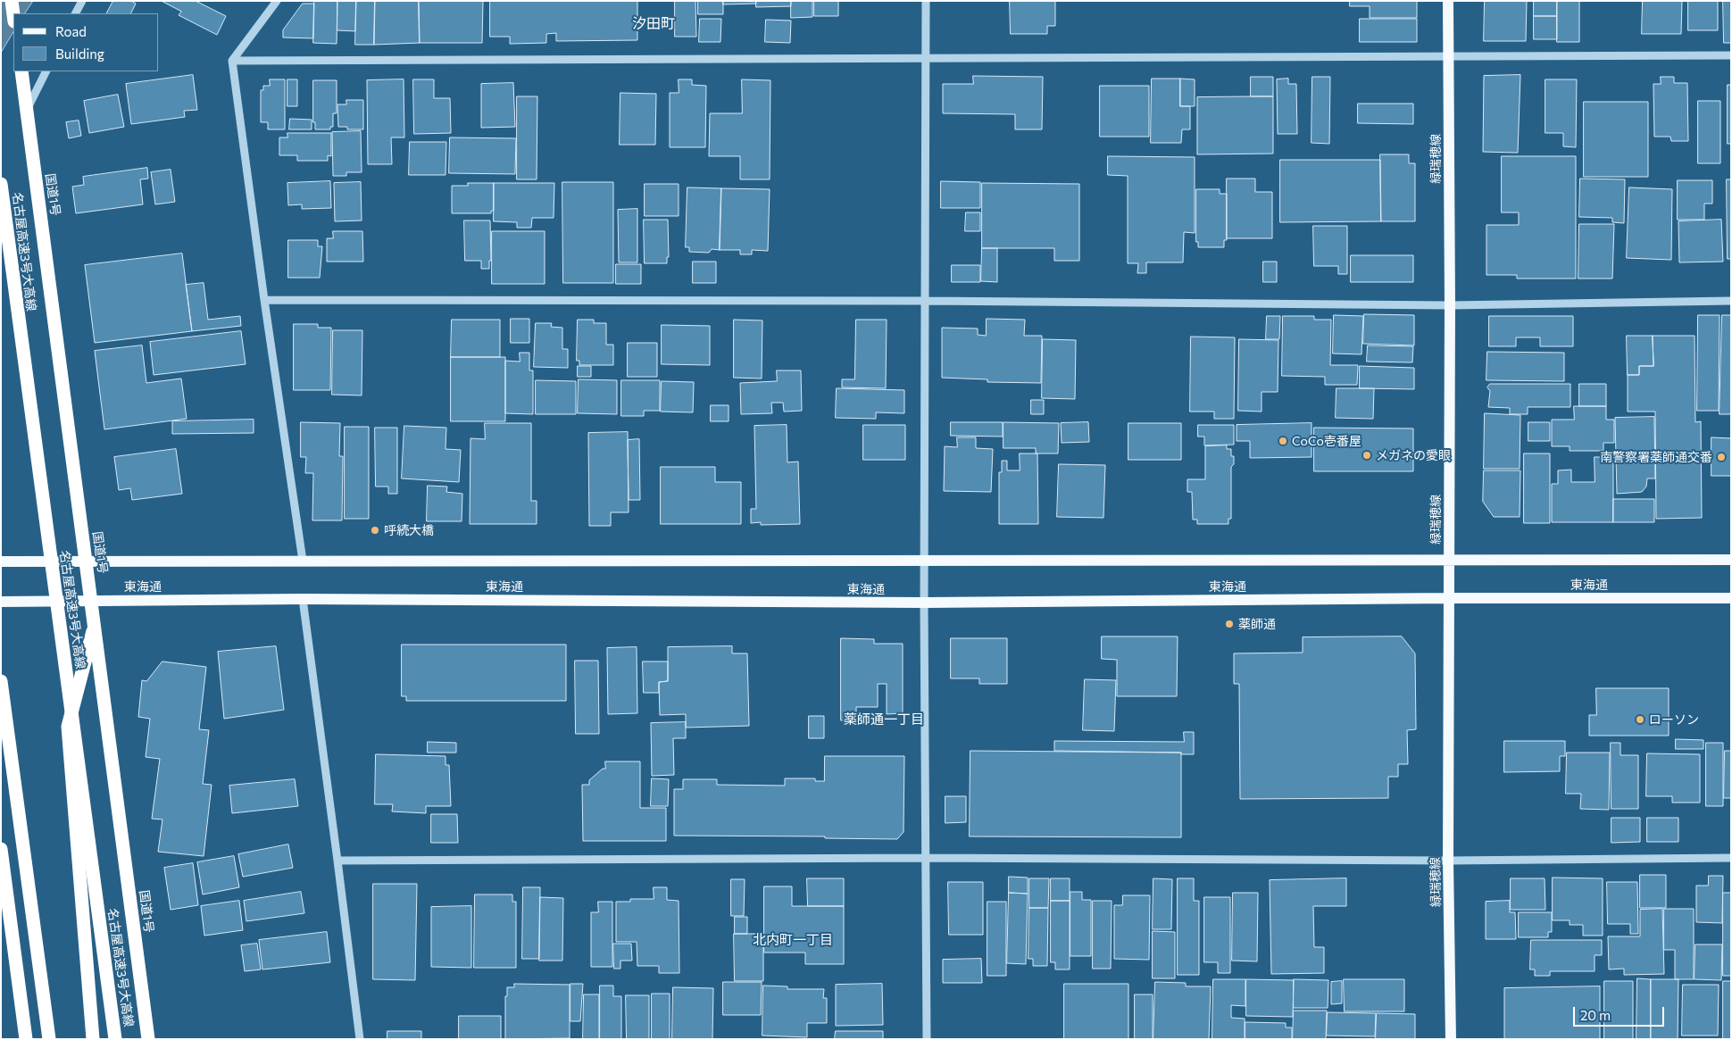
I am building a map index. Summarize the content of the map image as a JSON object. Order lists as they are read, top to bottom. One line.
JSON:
{"streets":{"highway":["国道1号","名古屋高速3号大高線"],"main road":["緑瑞穂線","東海通"]},"crossings":[["緑瑞穂線","東海通"],["国道1号","東海通"]],"districts":["汐田町","薬師通一丁目","北内町一丁目"],"places":["CoCo壱番屋","メガネの愛眼","南警察署薬師通交番","呼続大橋","薬師通","ローソン"],"legend":["Road","Building"],"scale_bar":"20 m"}
